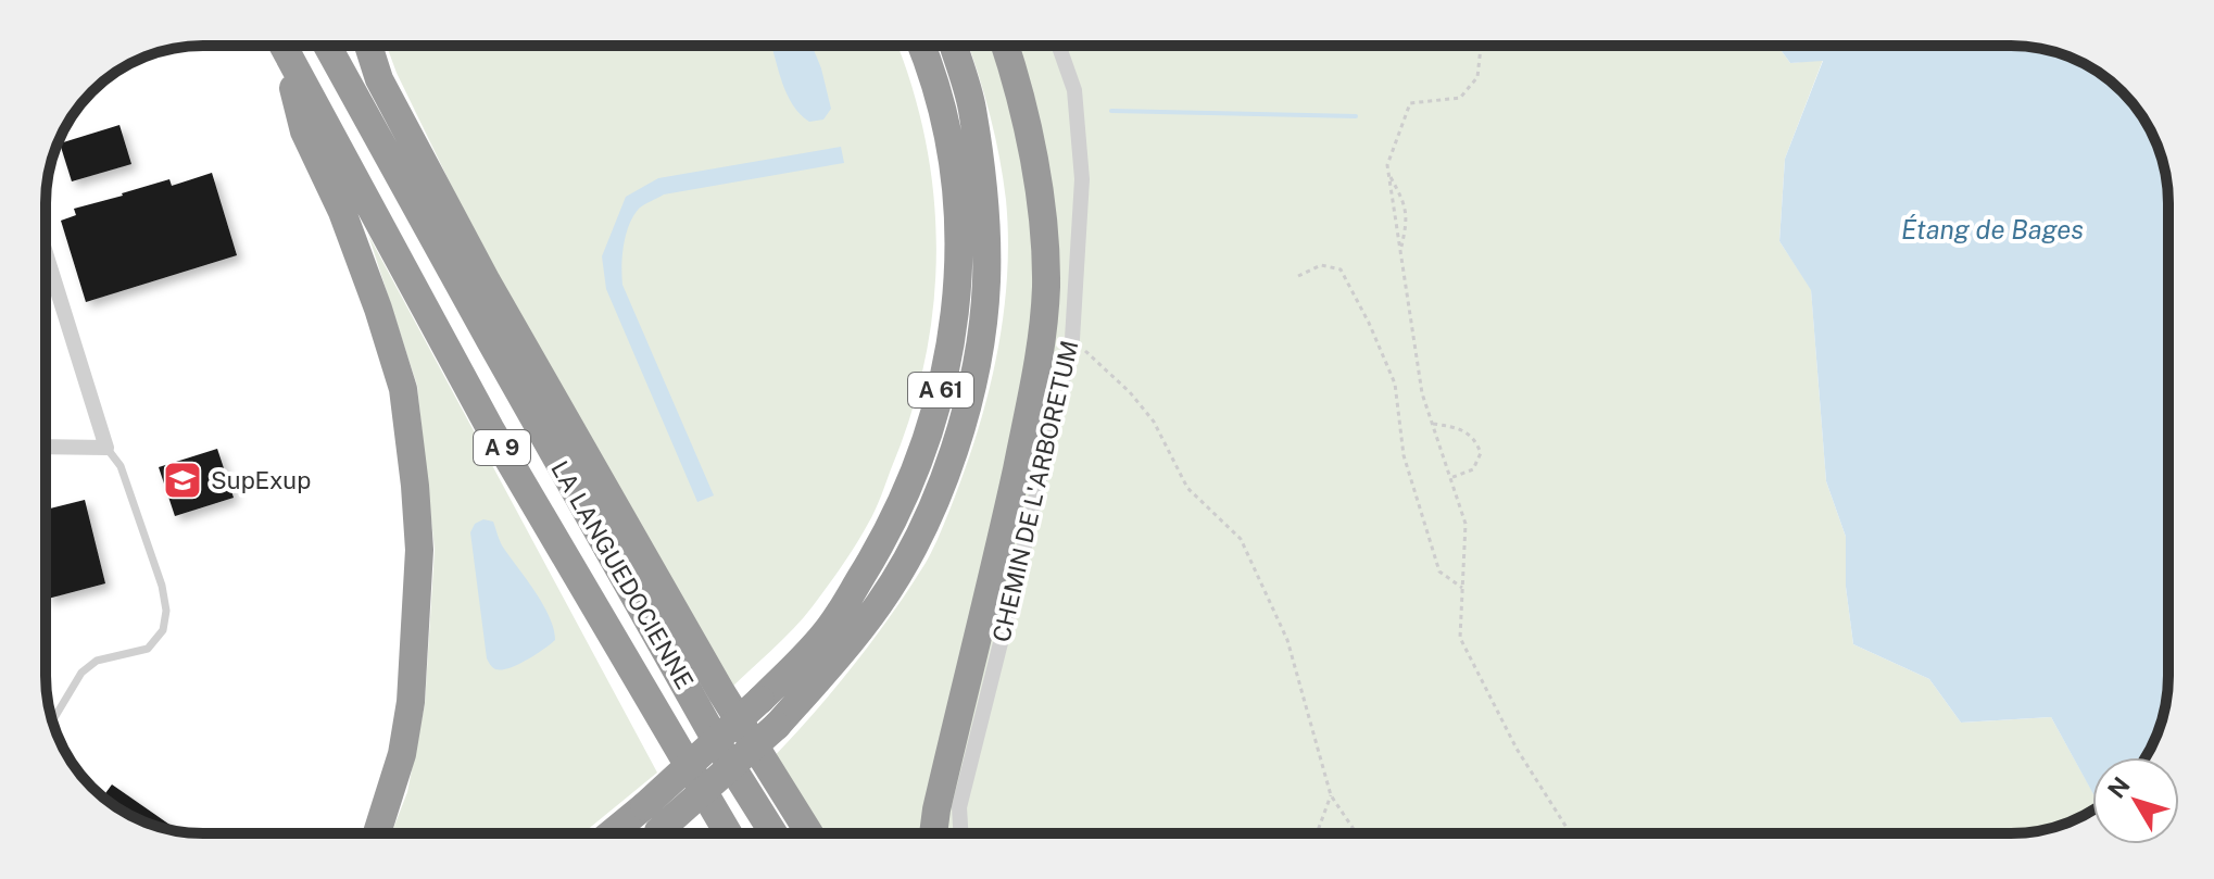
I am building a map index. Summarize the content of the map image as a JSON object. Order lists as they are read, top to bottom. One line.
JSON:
{"streets":{"highway":["A 61","A 9","LA LANGUEDOCIENNE"],"street":["CHEMIN DE L'ARBORETUM"]},"water":["Étang de Bages"],"places":{"school or university":["SupExup"]},"north":"top left"}
